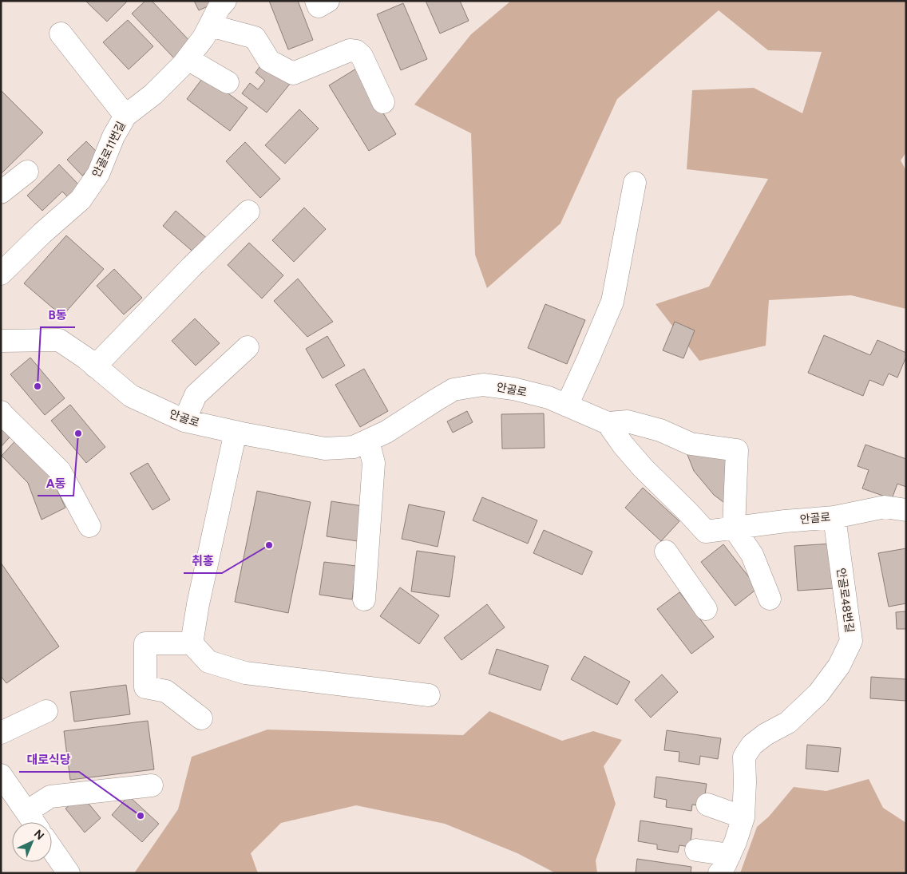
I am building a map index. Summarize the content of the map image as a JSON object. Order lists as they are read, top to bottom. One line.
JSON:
{"streets":{"street":["안골로11번길","안골로","안골로48번길"]},"crossings":[["안골로","안골로48번길"]],"places":["B동","A동","취홍","대로식당"],"north":"top right"}
